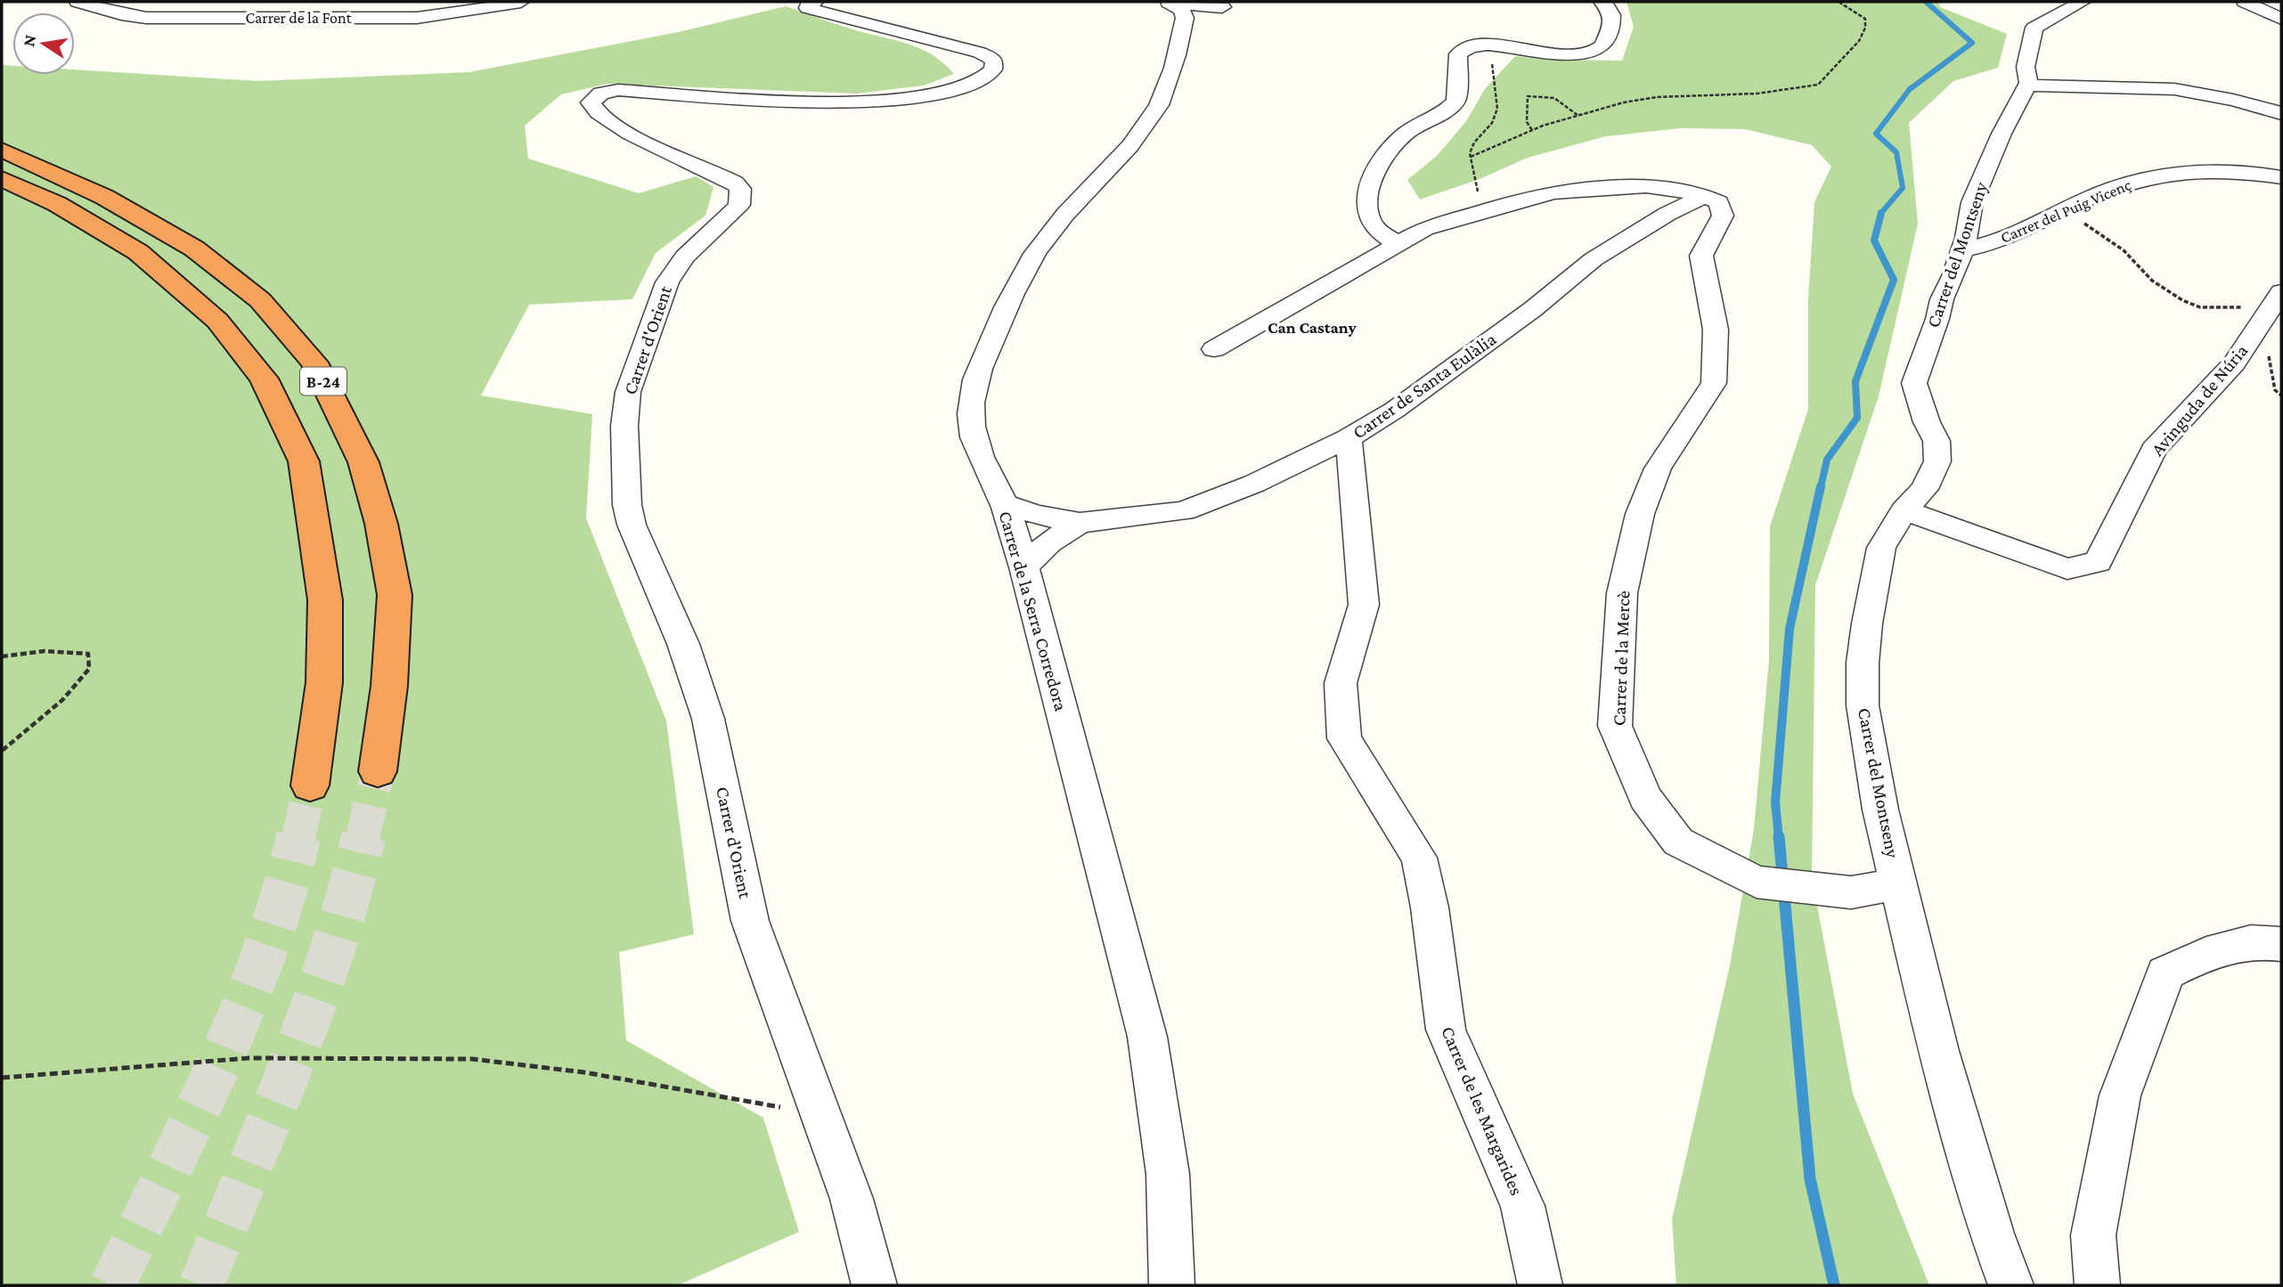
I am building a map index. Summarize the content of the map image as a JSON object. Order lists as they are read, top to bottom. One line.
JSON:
{"streets":{"highway":["B-24"],"street":["Carrer de la Font","Carrer del Puig Vicenç","Carrer del Montseny","Carrer d'Orient","Carrer de Santa Eulàlia","Avinguda de Núria","Carrer de la Serra Corredora","Carrer de la Mercè","Carrer de les Margarides"]},"crossings":[["Carrer del Puig Vicenç","Carrer del Montseny"],["Carrer del Montseny","Avinguda de Núria"],["Carrer del Montseny","Carrer de la Mercè"],["Carrer de Santa Eulàlia","Carrer de la Serra Corredora"],["Carrer de Santa Eulàlia","Carrer de la Mercè"],["Carrer de Santa Eulàlia","Carrer de les Margarides"]],"districts":["Can Castany"],"north":"left"}
